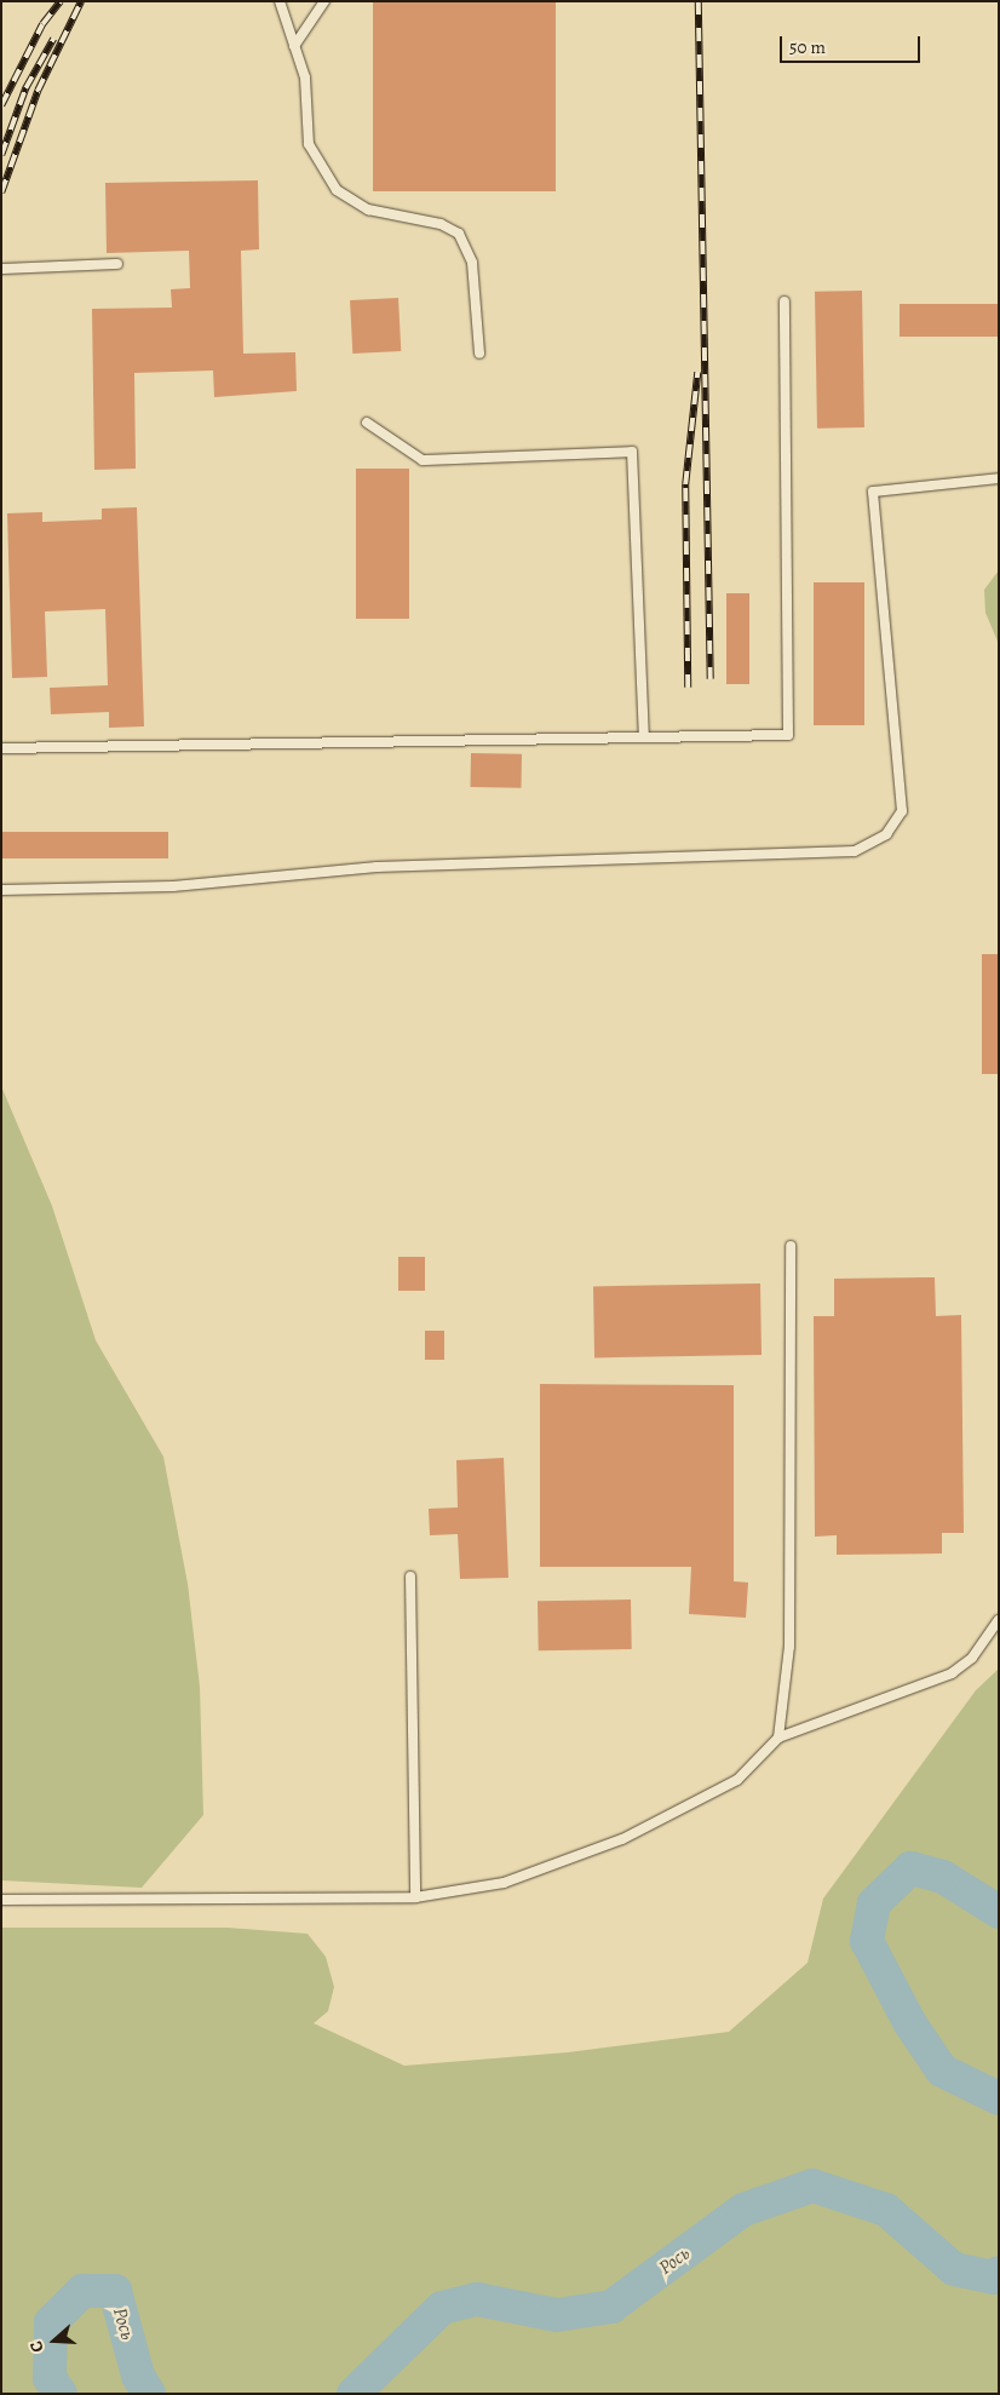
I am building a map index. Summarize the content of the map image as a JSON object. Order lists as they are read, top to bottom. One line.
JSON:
{"water":["Рось"],"scale_bar":"50 m","north":"left"}
